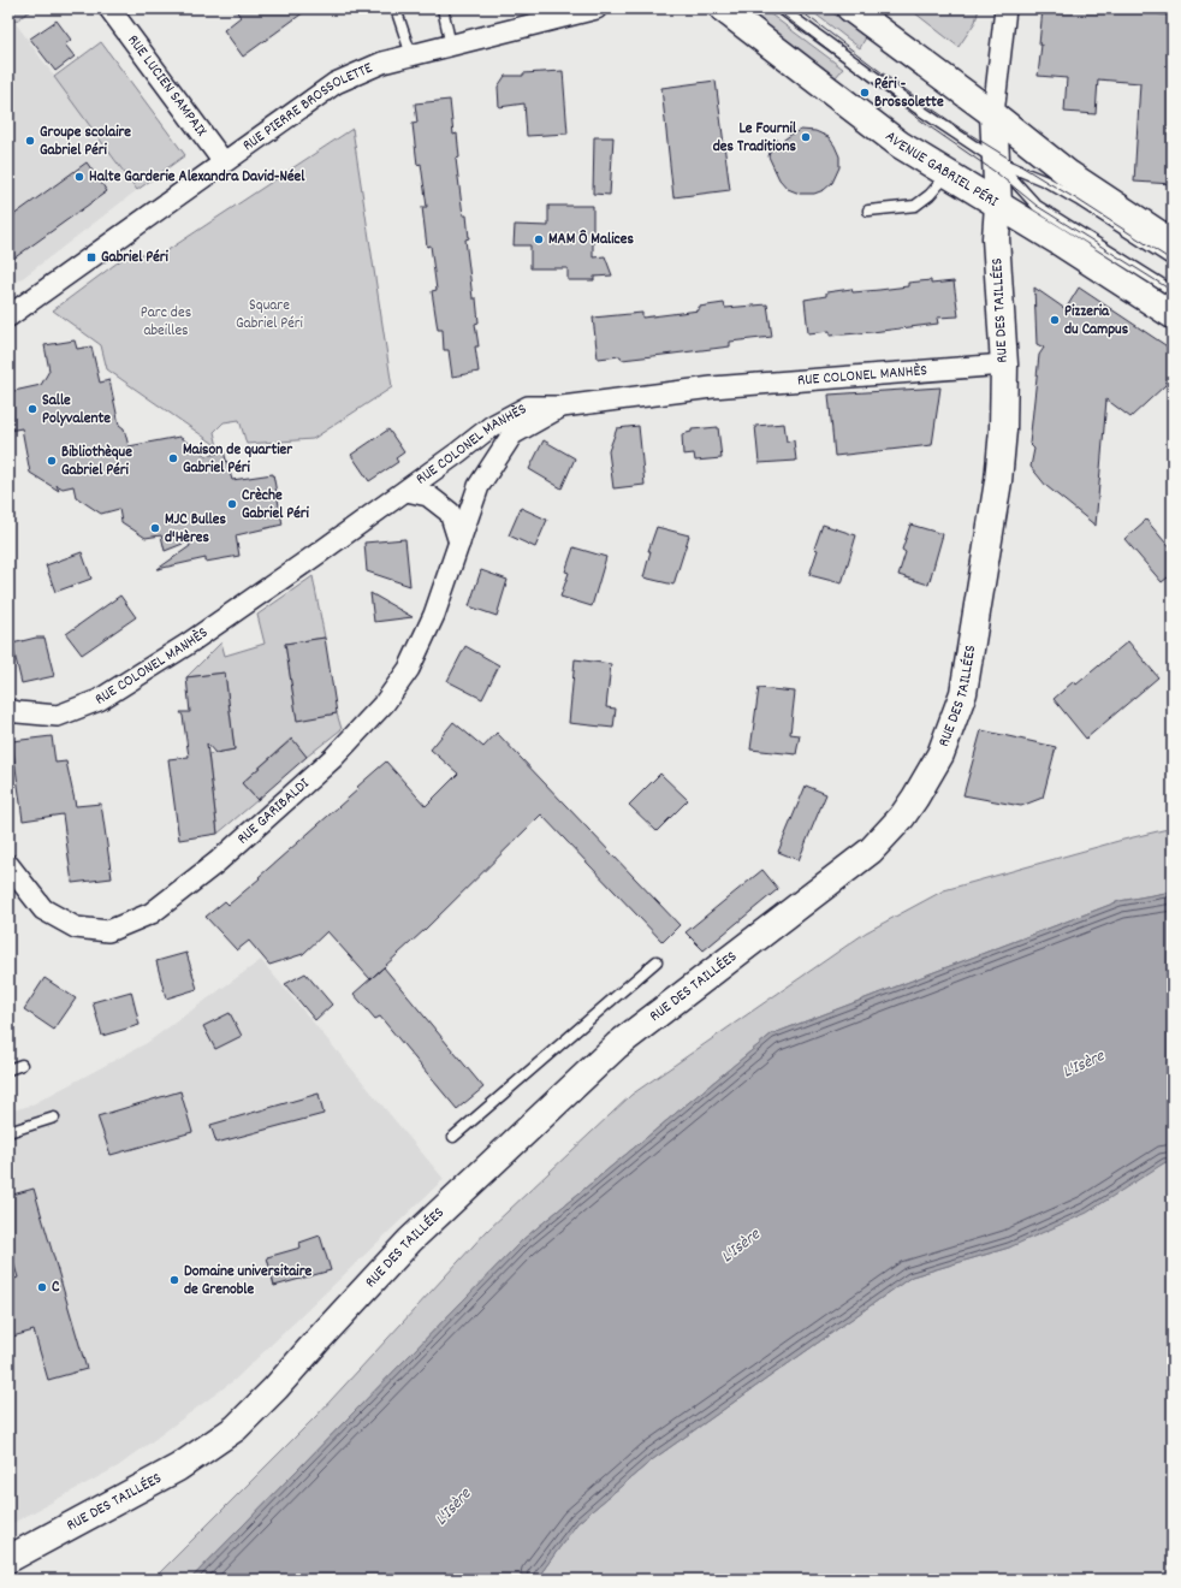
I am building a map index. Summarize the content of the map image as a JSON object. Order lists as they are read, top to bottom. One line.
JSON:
{"streets":{"street":["RUE LUCIEN SAMPAIX","RUE PIERRE BROSSOLETTE","AVENUE GABRIEL PÉRI","RUE DES TAILLÉES","RUE COLONEL MANHÈS","RUE GARIBALDI"]},"crossings":[["RUE LUCIEN SAMPAIX","RUE PIERRE BROSSOLETTE"],["AVENUE GABRIEL PÉRI","RUE DES TAILLÉES"],["RUE DES TAILLÉES","RUE COLONEL MANHÈS"],["RUE COLONEL MANHÈS","RUE GARIBALDI"]],"water":["L'Isère"],"parks":["Square Gabriel Péri","Parc des abeilles"],"places":{"other":["Péri - Brossolette","Le Fournil des Traditions","Groupe scolaire Gabriel Péri","Halte Garderie Alexandra David-Néel","MAM Ô Malices","Pizzeria du Campus","Salle Polyvalente","Maison de quartier Gabriel Péri","Bibliothèque Gabriel Péri","Crèche Gabriel Péri","MJC Bulles d'Hères","Domaine universitaire de Grenoble","C"],"transit":["Gabriel Péri"]}}
